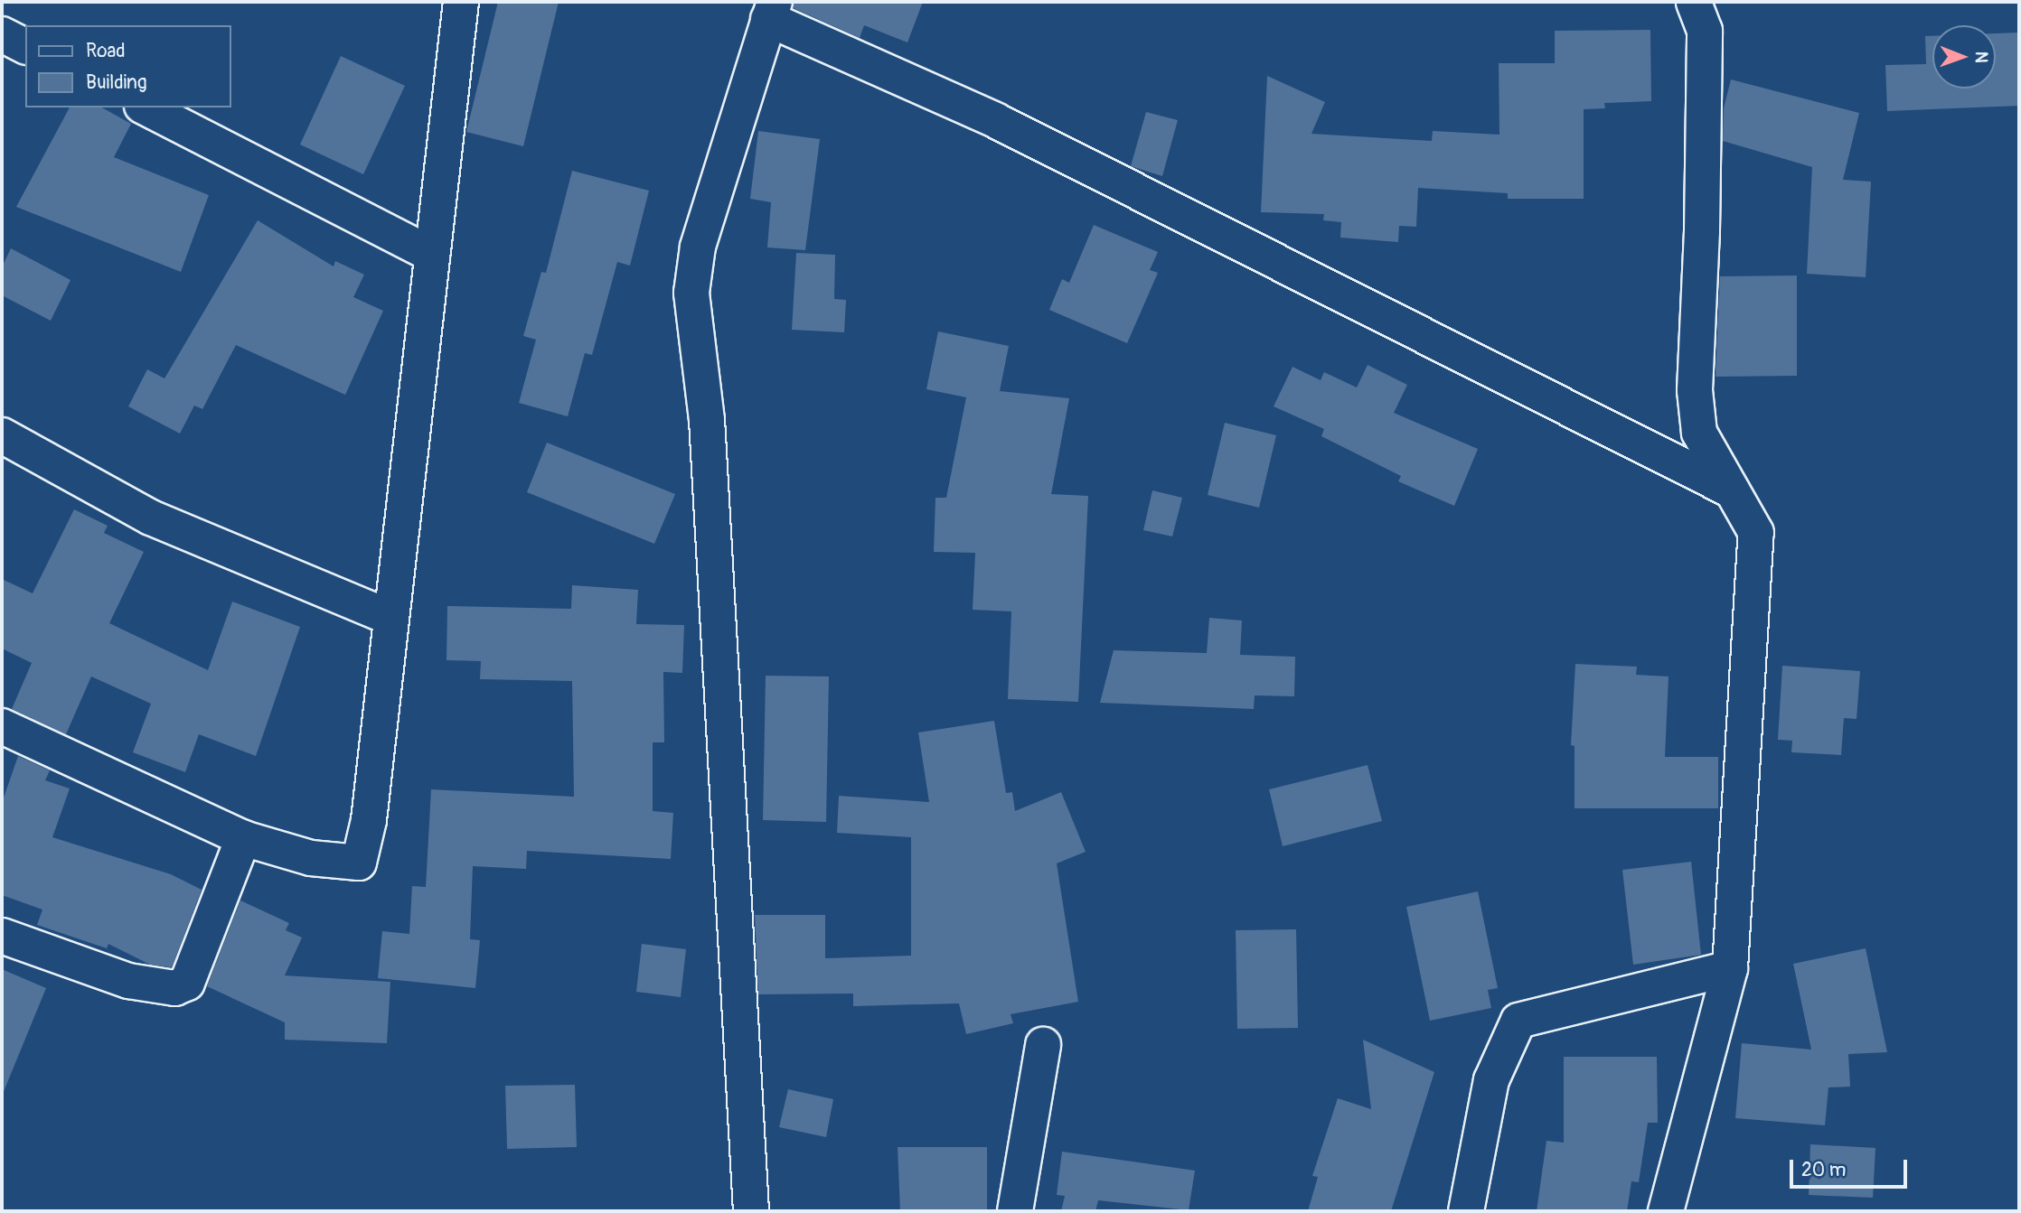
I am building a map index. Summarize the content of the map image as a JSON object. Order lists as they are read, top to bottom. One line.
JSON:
{"legend":["Road","Building"],"scale_bar":"20 m","north":"right"}
